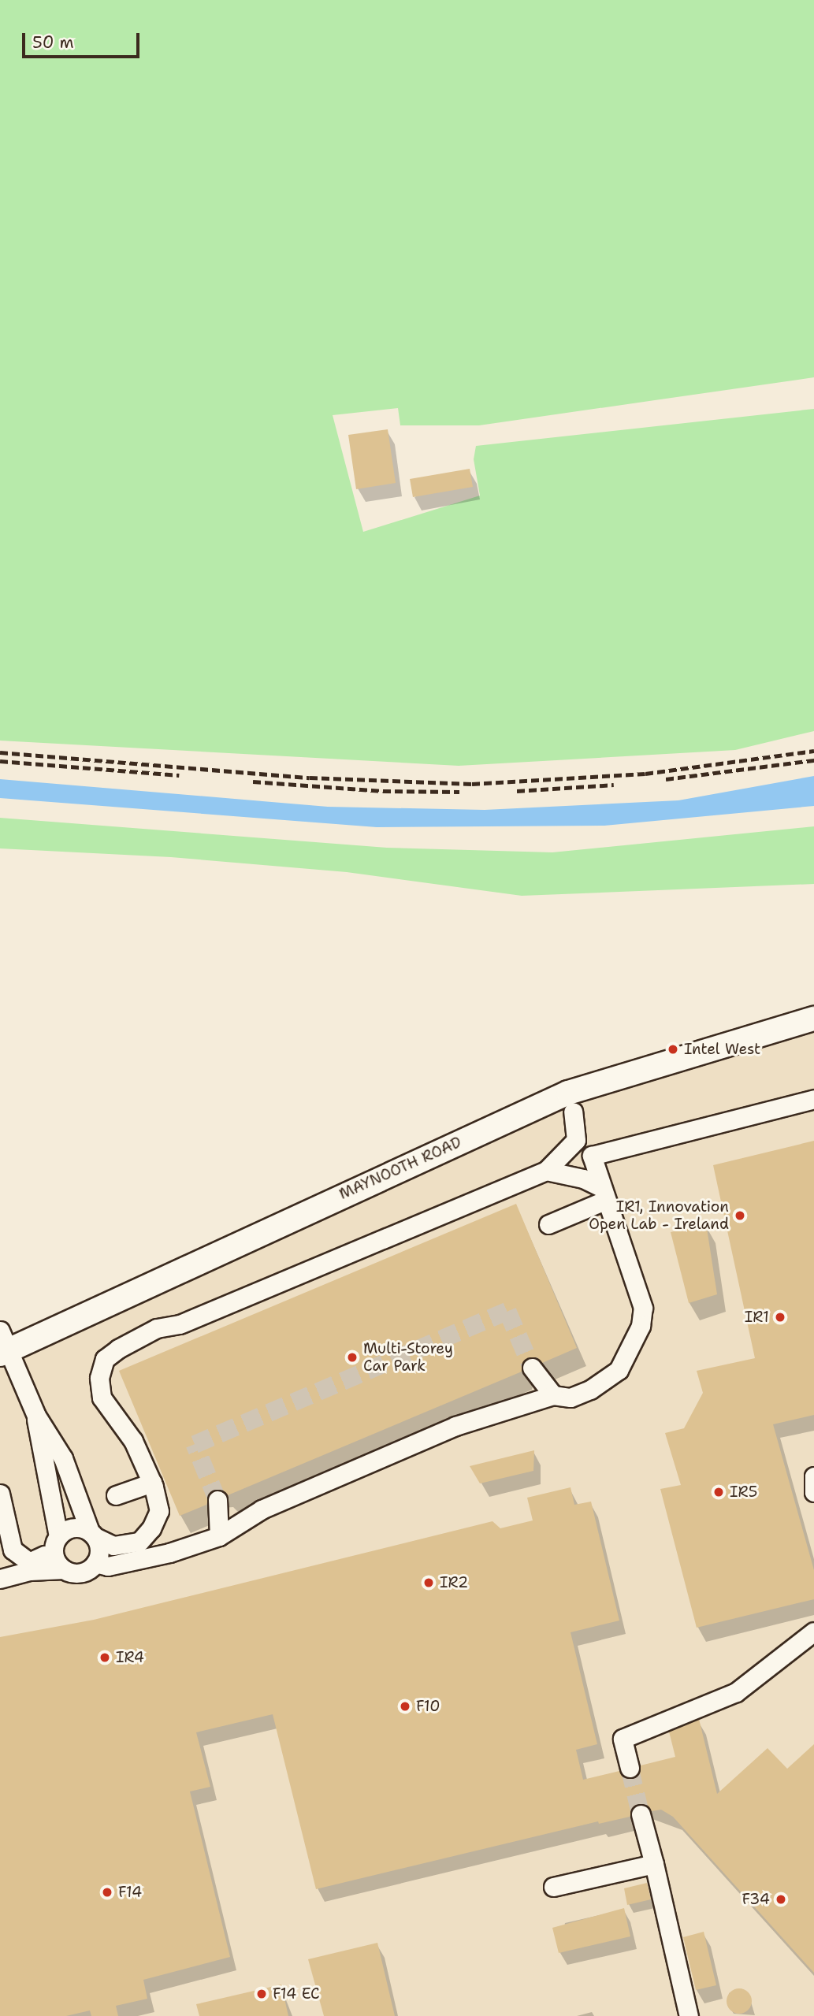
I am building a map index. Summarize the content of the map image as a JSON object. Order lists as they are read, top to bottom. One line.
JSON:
{"streets":{"main road":["MAYNOOTH ROAD"]},"places":["Intel West","IR1, Innovation Open Lab - Ireland","IR1","Multi-Storey Car Park","IR5","IR2","IR4","F10","F14","F34","F14 EC"],"scale_bar":"50 m"}
